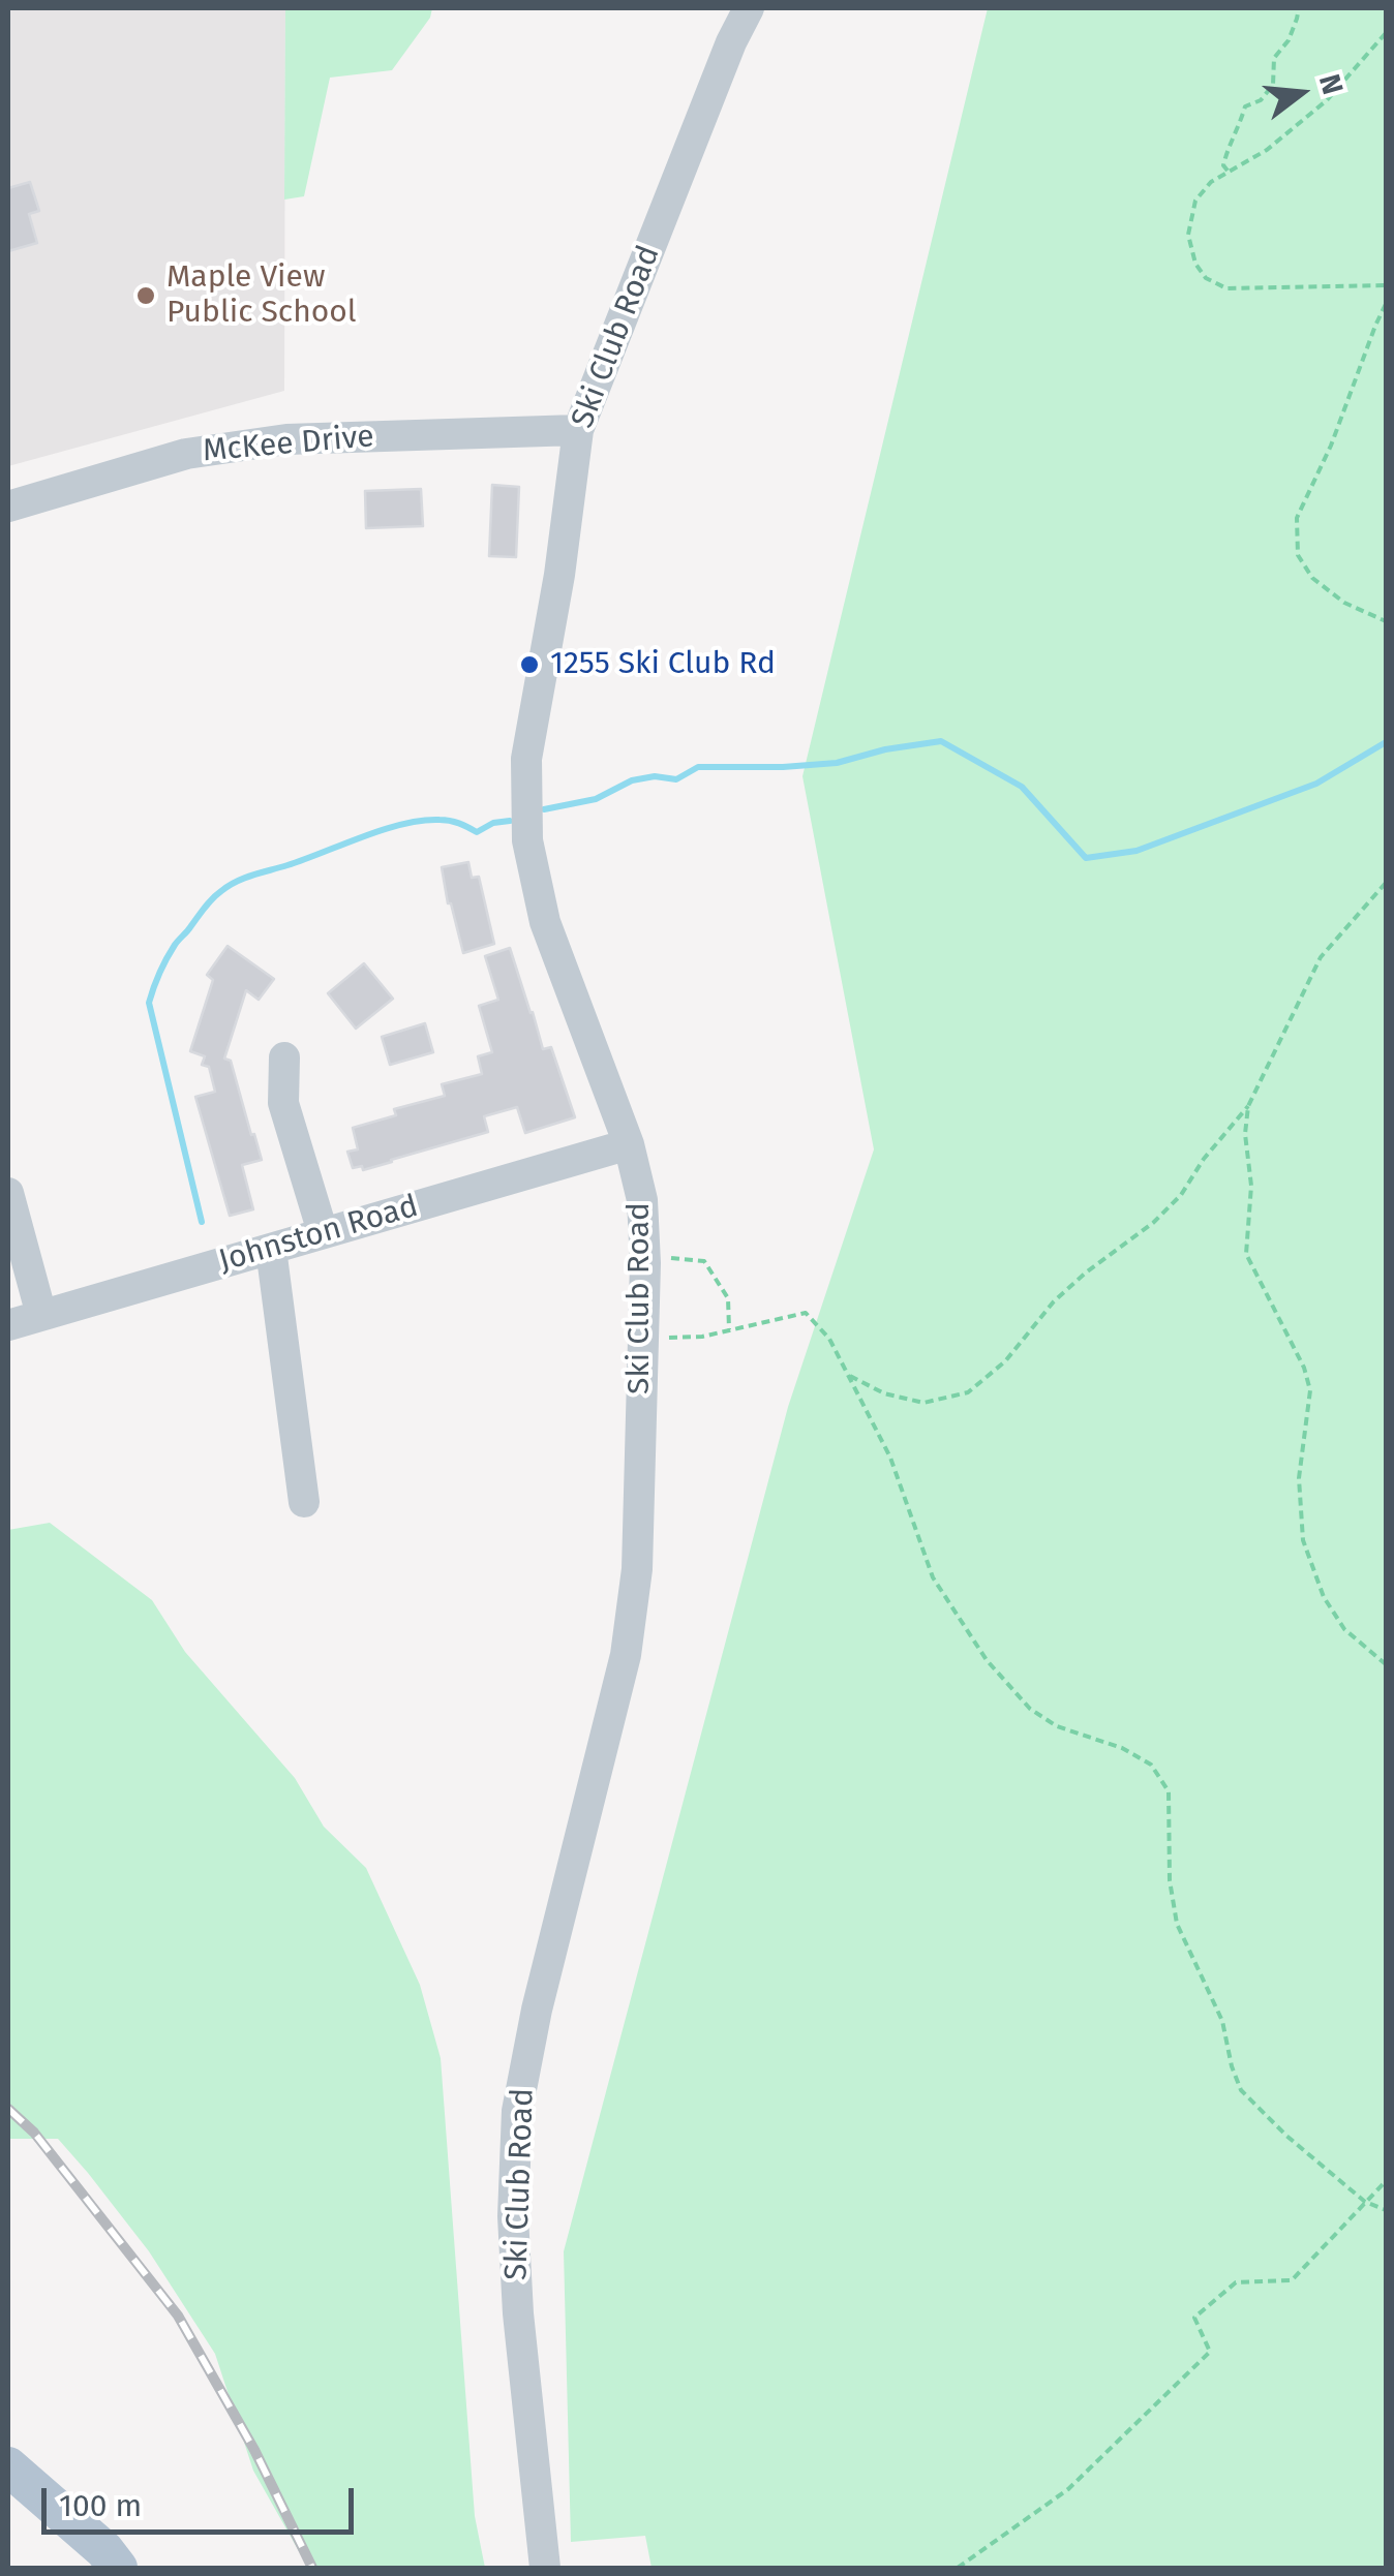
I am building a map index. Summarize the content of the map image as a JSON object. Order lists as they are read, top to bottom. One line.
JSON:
{"streets":{"street":["Ski Club Road","McKee Drive","Johnston Road"]},"crossings":[["Ski Club Road","McKee Drive"],["Ski Club Road","Johnston Road"]],"places":["Maple View Public School","1255 Ski Club Rd"],"scale_bar":"100 m","north":"right"}
